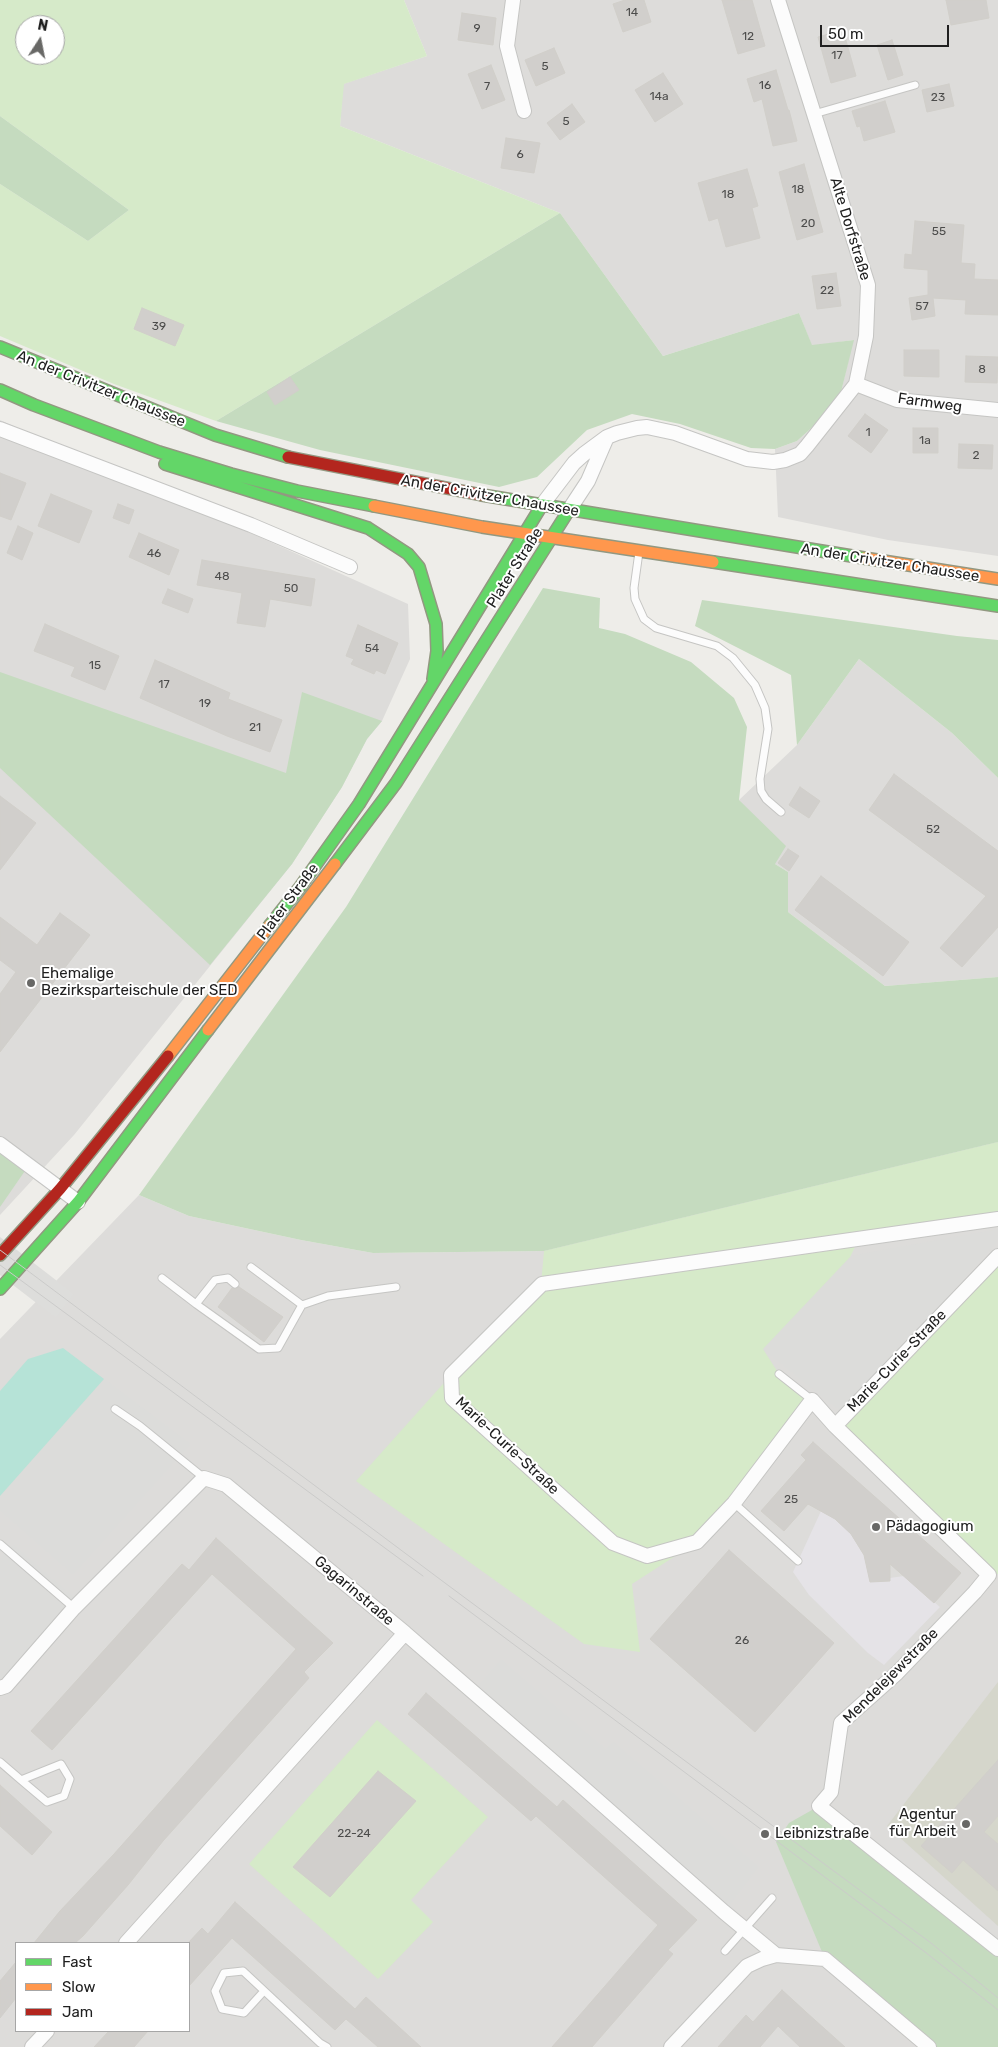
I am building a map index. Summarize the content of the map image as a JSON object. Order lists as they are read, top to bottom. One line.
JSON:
{"streets":{"street":["Alte Dorfstraße","An der Crivitzer Chaussee","Farmweg","Plater Straße","Marie-Curie-Straße","Gagarinstraße","Mendelejewstraße"]},"crossings":[["Alte Dorfstraße","An der Crivitzer Chaussee"],["Alte Dorfstraße","Farmweg"],["Alte Dorfstraße","Plater Straße"],["An der Crivitzer Chaussee","Plater Straße"],["Marie-Curie-Straße","Mendelejewstraße"]],"places":["Ehemalige Bezirksparteischule der SED","Pädagogium","Agentur für Arbeit","Leibnizstraße"],"house_numbers":["14","9","12","17","5","16","7","14a","23","5","6","18","18","20","55","22","57","39","8","1","1a","2","46","48","50","54","15","17","19","21","52","25","26","22-24"],"legend":["Fast","Slow","Jam"],"scale_bar":"50 m","north":"top"}
